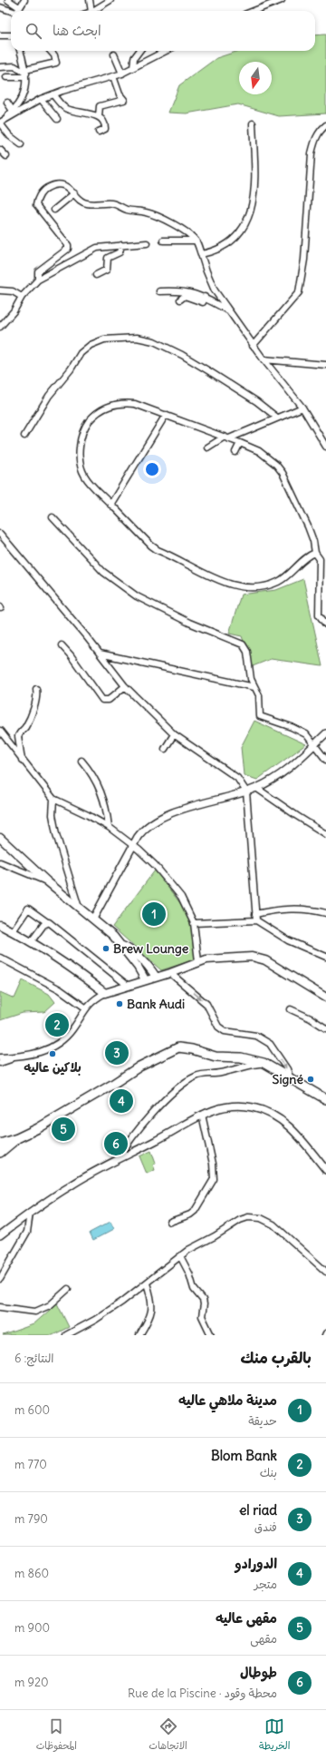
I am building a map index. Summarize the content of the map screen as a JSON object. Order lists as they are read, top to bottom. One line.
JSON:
{"places":["Brew Lounge","Bank Audi","بلاكين عاليه","Signé"],"north":"bottom","page":{"search":"ابحث هنا","pins":["1","2","3","4","5","6"],"heading":["بالقرب منك","النتائج: 6"],"list":[{"mark":"1","name":"مدينة ملاهي عاليه","note":"حديقة","value":"600 m"},{"mark":"2","name":"Blom Bank","note":"بنك","value":"770 m"},{"mark":"3","name":"el riad","note":"فندق","value":"790 m"},{"mark":"4","name":"الدورادو","note":"متجر","value":"860 m"},{"mark":"5","name":"مقهى عاليه","note":"مقهى","value":"900 m"},{"mark":"6","name":"طوطال","note":"محطة وقود · Rue de la Piscine","value":"920 m"}],"nav":["الخريطة","الاتجاهات","المحفوظات"]}}
